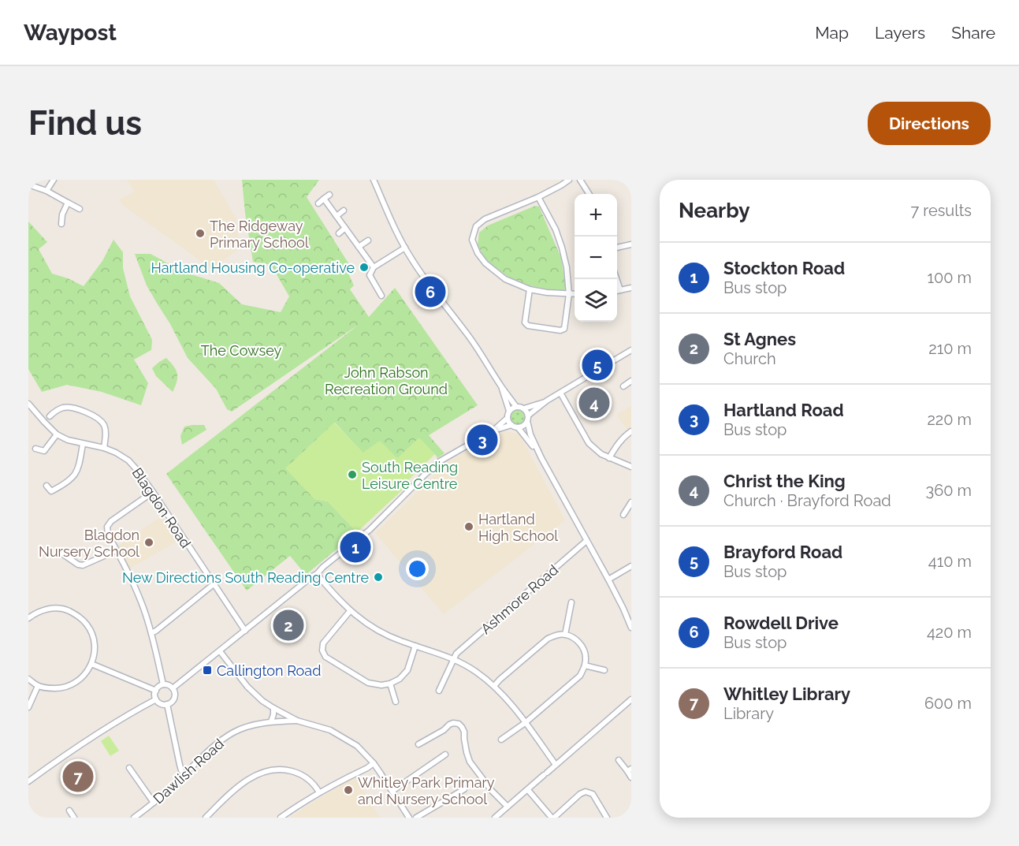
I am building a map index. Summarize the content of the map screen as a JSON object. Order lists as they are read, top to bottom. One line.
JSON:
{"streets":{"street":["Blagdon Road","Ashmore Road","Dawlish Road"]},"parks":["The Cowsey","John Rabson Recreation Ground"],"places":{"other":["The Ridgeway Primary School","Hartland Housing Co-operative","South Reading Leisure Centre","Hartland High School","Blagdon Nursery School","New Directions South Reading Centre","Whitley Park Primary and Nursery School"],"transit":["Callington Road"]},"page":{"header":"Waypost","nav":["Map","Layers","Share"],"buttons":"Directions","title":"Find us","heading":["Nearby","7 results"],"map_buttons":["+","−"],"list":[{"mark":"1","name":"Stockton Road","note":"Bus stop","value":"100 m"},{"mark":"2","name":"St Agnes","note":"Church","value":"210 m"},{"mark":"3","name":"Hartland Road","note":"Bus stop","value":"220 m"},{"mark":"4","name":"Christ the King","note":"Church · Brayford Road","value":"360 m"},{"mark":"5","name":"Brayford Road","note":"Bus stop","value":"410 m"},{"mark":"6","name":"Rowdell Drive","note":"Bus stop","value":"420 m"},{"mark":"7","name":"Whitley Library","note":"Library","value":"600 m"}],"pins":["6","5","4","3","1","2","7"]}}
